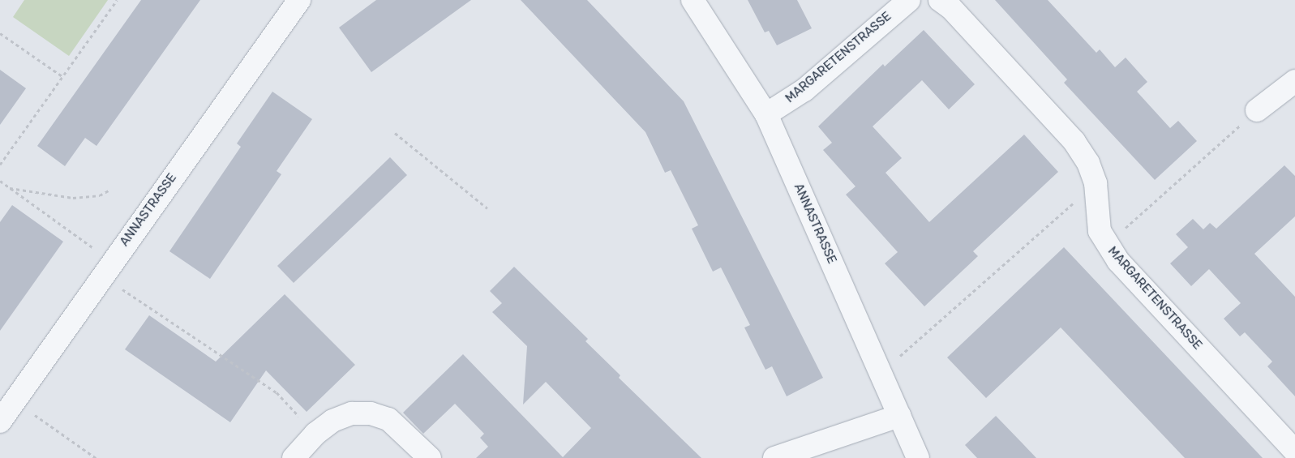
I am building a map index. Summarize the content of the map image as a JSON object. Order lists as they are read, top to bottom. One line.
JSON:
{"streets":{"street":["MARGARETENSTRASSE","ANNASTRASSE"]},"crossings":[["MARGARETENSTRASSE","ANNASTRASSE"]]}
